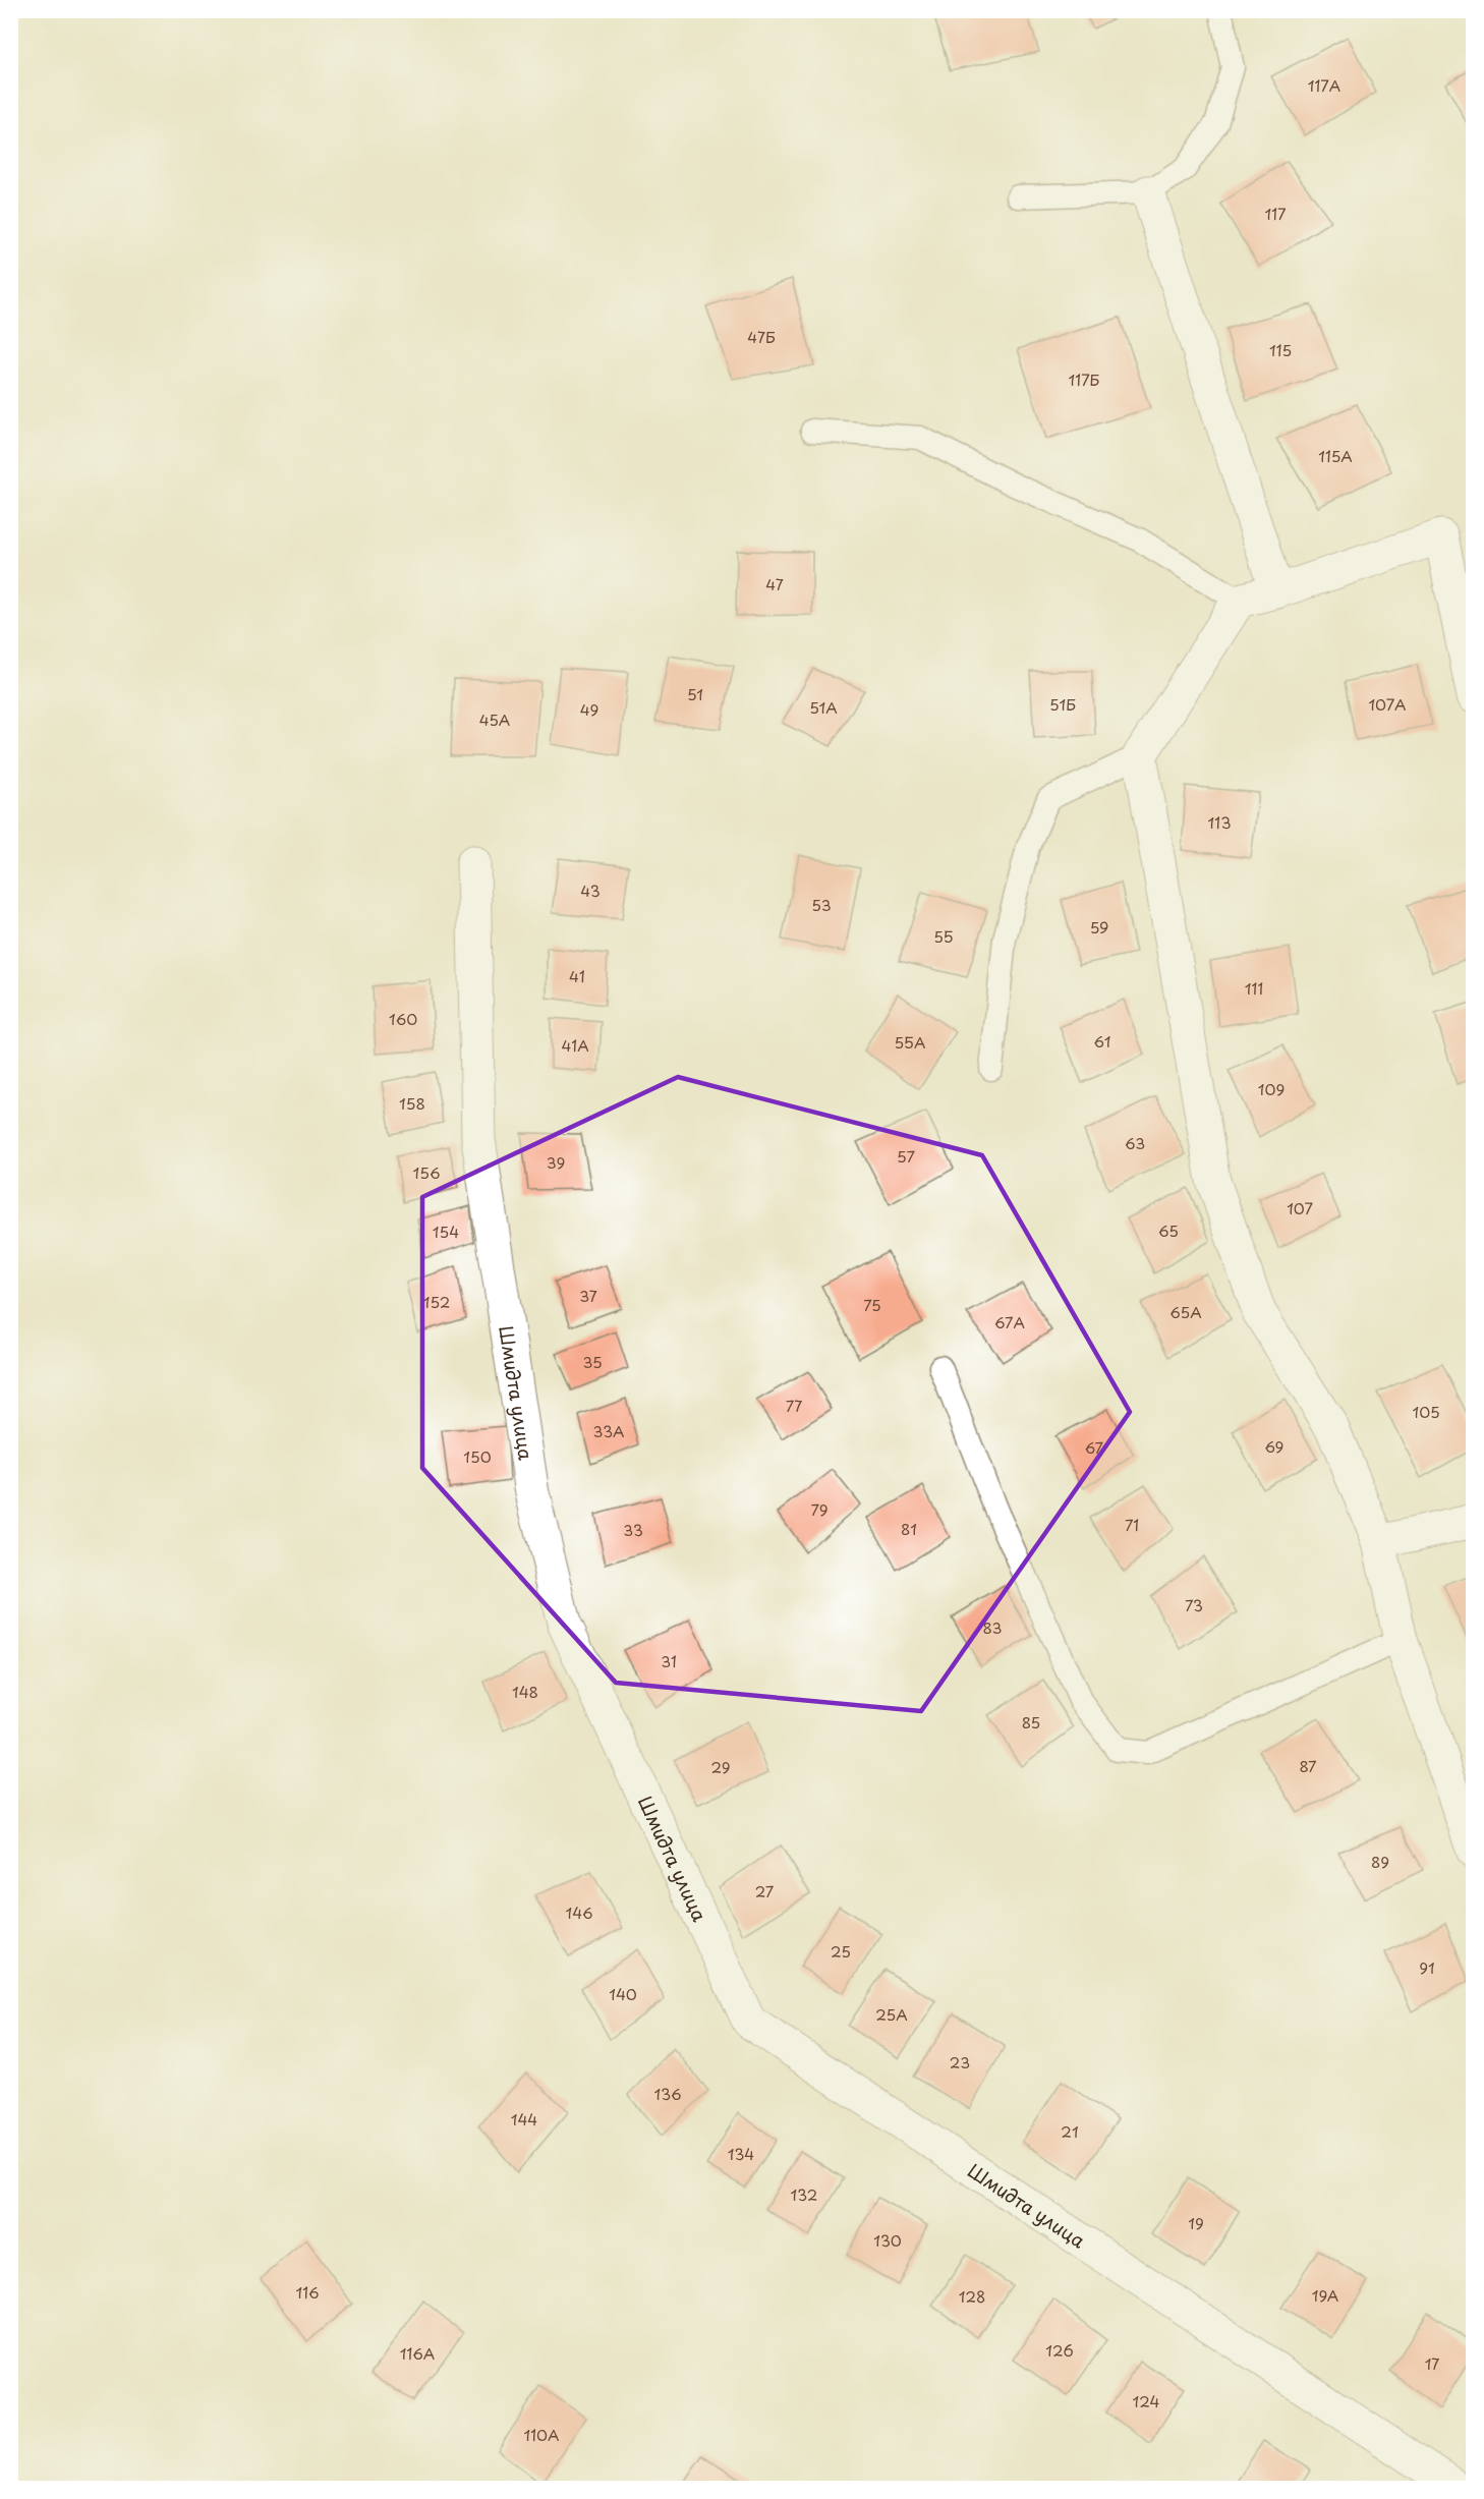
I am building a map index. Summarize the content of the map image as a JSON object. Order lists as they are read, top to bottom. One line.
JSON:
{"streets":{"street":["Шмидта улица"]},"house_numbers":["117А","117","47Б","115","117Б","115А","47","51","51Б","107А","51А","49","45А","113","43","53","59","55","41","111","160","61","55А","41А","109","158","63","57","39","156","107","65","154","37","152","75","65А","67А","35","77","105","33А","69","67","150","79","71","81","33","73","83","31","148","85","87","29","89","27","146","25","91","140","25А","23","136","144","21","134","132","19","130","116","19А","128","126","116А","17","124","110А"]}
